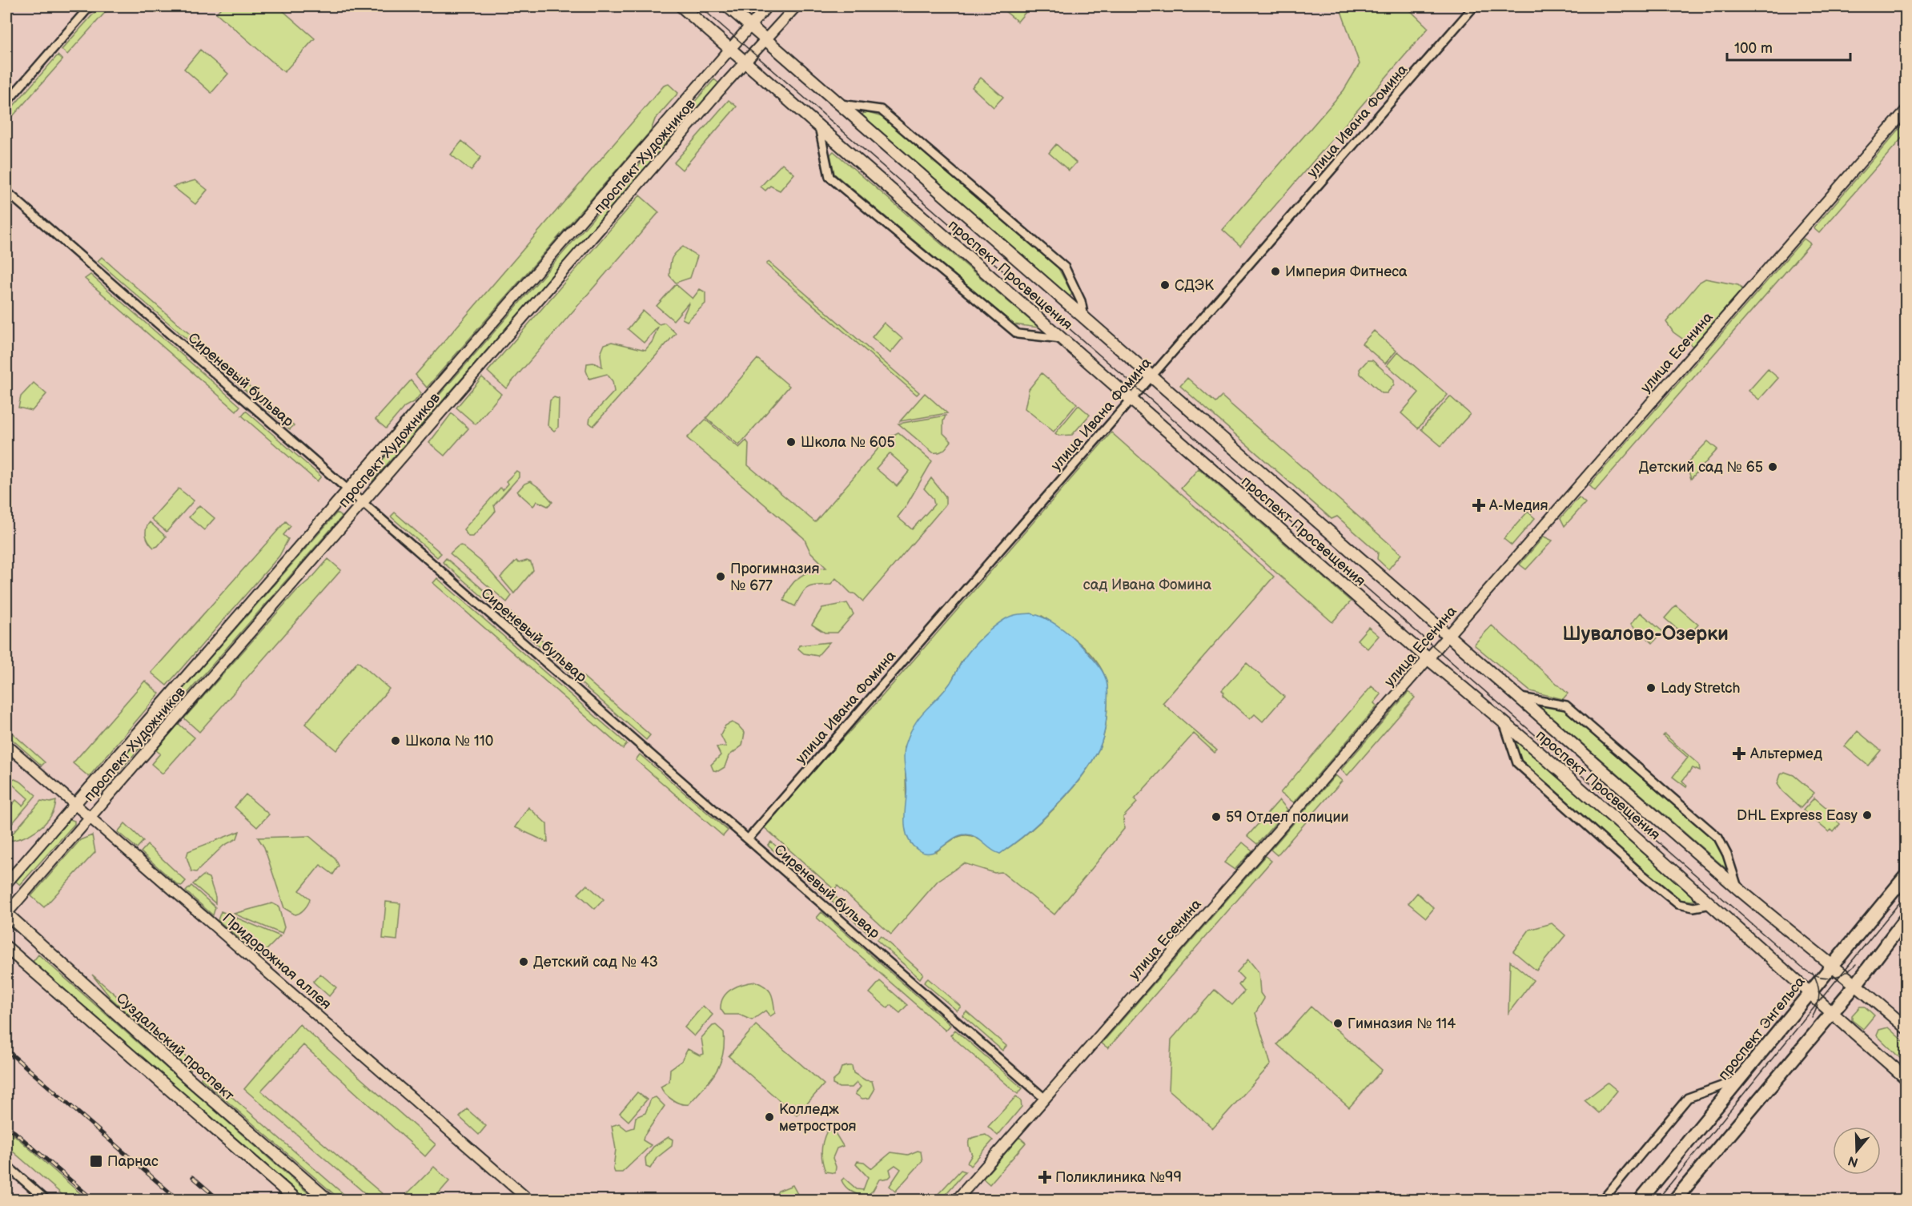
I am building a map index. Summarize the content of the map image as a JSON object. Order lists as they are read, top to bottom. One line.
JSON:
{"streets":{"main road":["проспект Просвещения","проспект Энгельса","Суздальский проспект"],"street":["улица Ивана Фомина","проспект Художников","улица Есенина","Сиреневый бульвар","Придорожная аллея"]},"crossings":[["улица Ивана Фомина","проспект Просвещения"],["улица Ивана Фомина","Сиреневый бульвар"],["проспект Художников","проспект Просвещения"],["проспект Художников","Сиреневый бульвар"],["проспект Художников","Придорожная аллея"],["проспект Художников","Суздальский проспект"],["проспект Просвещения","улица Есенина"],["проспект Просвещения","проспект Энгельса"],["улица Есенина","Сиреневый бульвар"]],"districts":["Шувалово-Озерки"],"parks":["сад Ивана Фомина"],"places":{"other":["Империя Фитнеса","СДЭК","Школа № 605","Детский сад № 65","Прогимназия № 677","Lady Stretch","Школа № 110","DHL Express Easy","59 Отдел полиции","Детский сад № 43","Гимназия № 114","Колледж метростроя"],"health":["А-Медия","Альтермед","Поликлиника №99"],"transit":["Парнас"]},"scale_bar":"100 m","north":"bottom"}
